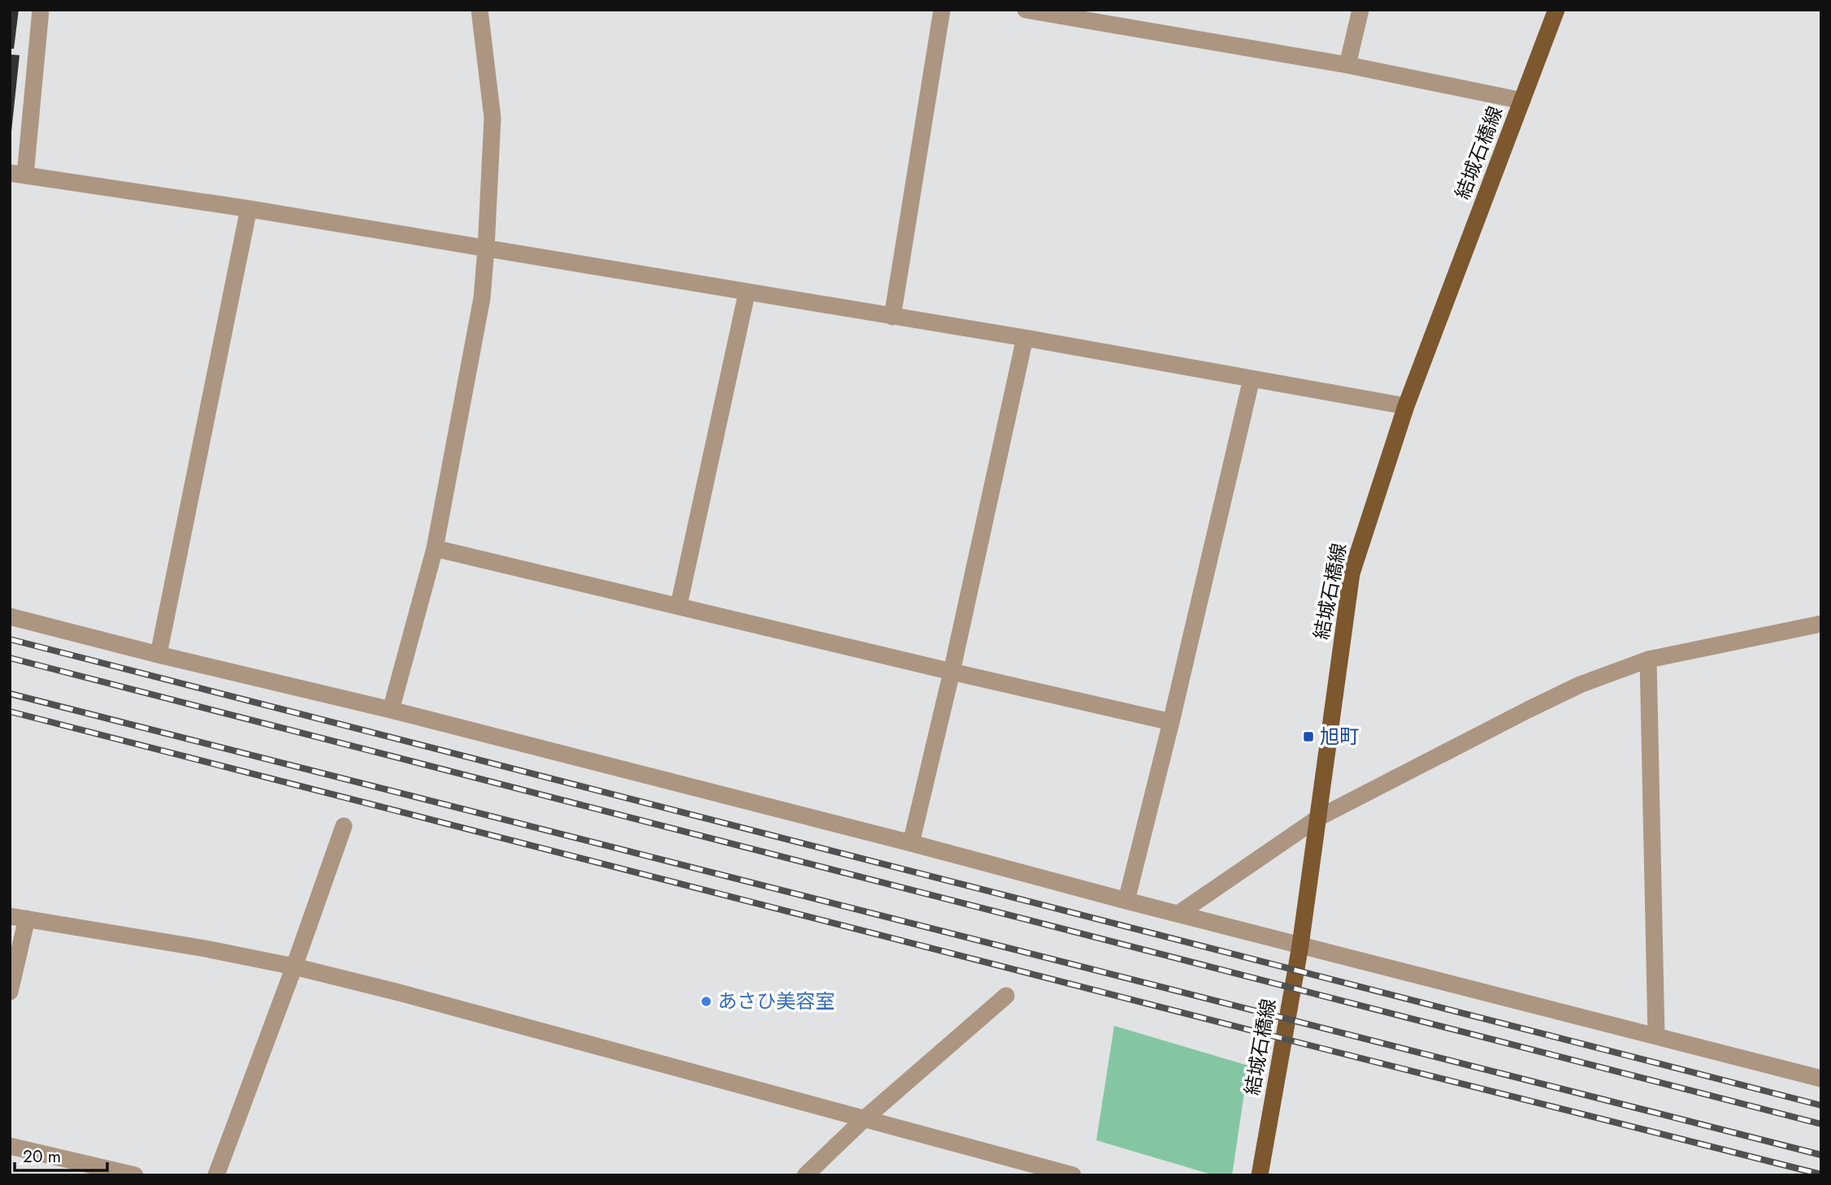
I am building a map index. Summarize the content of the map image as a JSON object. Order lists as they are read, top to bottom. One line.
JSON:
{"streets":{"main road":["結城石橋線"]},"places":{"transit":["旭町"],"other":["あさひ美容室"]},"scale_bar":"20 m"}
